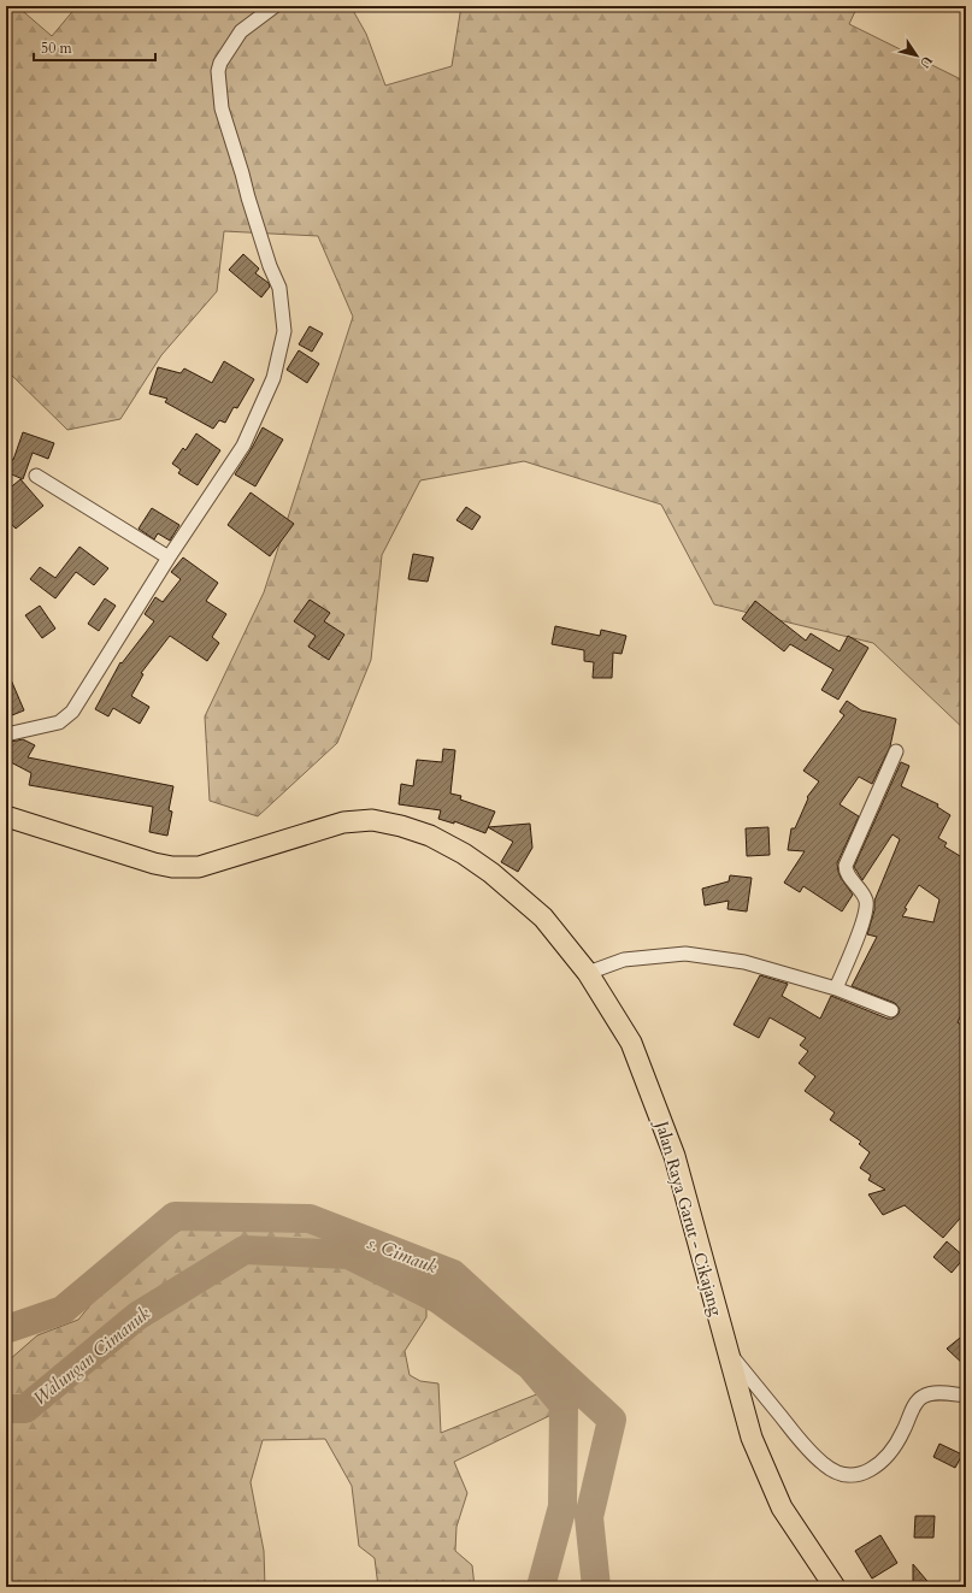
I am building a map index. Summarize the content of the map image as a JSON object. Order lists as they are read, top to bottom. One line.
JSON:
{"streets":{"main road":["Jalan Raya Garut - Cikajang"]},"water":["s. Cimauk","Walungan Cimanuk"],"scale_bar":"50 m","north":"bottom right"}
